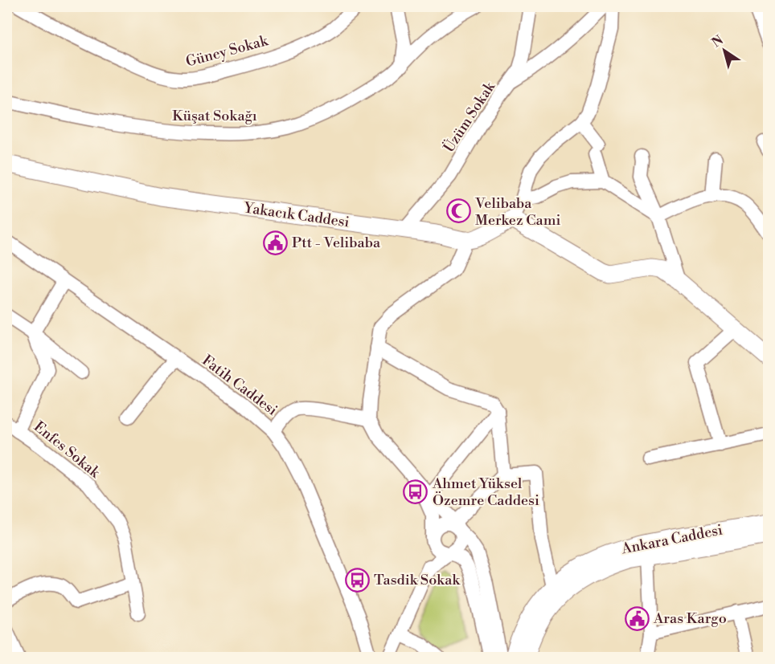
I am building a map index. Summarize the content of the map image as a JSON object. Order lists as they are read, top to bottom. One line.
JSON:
{"streets":{"main road":["Yakacık Caddesi","Ankara Caddesi"],"street":["Güney Sokak","Küşat Sokağı","Üzüm Sokak","Fatih Caddesi","Enfes Sokak"]},"crossings":[["Üzüm Sokak","Yakacık Caddesi"]],"places":{"mosque":["Velibaba Merkez Cami"],"public building":["Ptt - Velibaba","Aras Kargo"],"bus stop":["Ahmet Yüksel Özemre Caddesi","Tasdi̇k Sokak"]},"north":"top left"}
